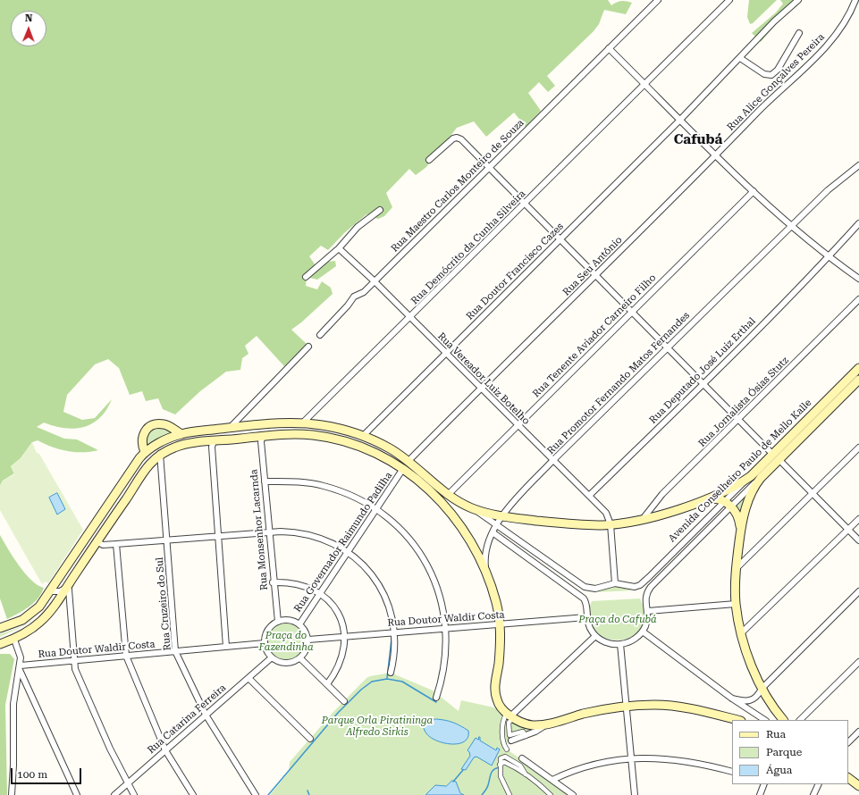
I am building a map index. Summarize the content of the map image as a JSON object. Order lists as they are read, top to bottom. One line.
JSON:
{"streets":{"main road":["Avenida Conselheiro Paulo de Mello Kalle"],"street":["Rua Alice Gonçalves Pereira","Rua Maestro Carlos Monteiro de Souza","Rua Demócrito da Cunha Silveira","Rua Seu Antônio","Rua Doutor Francisco Cazes","Rua Tenente Aviador Carneiro Filho","Rua Deputado José Luiz Erthal","Rua Vereador Luiz Botelho","Rua Promotor Fernando Matos Fernandes","Rua Jornalista Ósias Stutz","Rua Monsenhor Lacarnda","Rua Governador Raimundo Padilha","Rua Cruzeiro do Sul","Rua Doutor Waldir Costa","Rua Catarina Ferreira"]},"crossings":[["Rua Alice Gonçalves Pereira","Rua Seu Antônio"],["Rua Maestro Carlos Monteiro de Souza","Rua Vereador Luiz Botelho"],["Rua Demócrito da Cunha Silveira","Rua Vereador Luiz Botelho"],["Rua Seu Antônio","Rua Vereador Luiz Botelho"],["Rua Doutor Francisco Cazes","Rua Vereador Luiz Botelho"],["Rua Tenente Aviador Carneiro Filho","Rua Vereador Luiz Botelho"],["Rua Deputado José Luiz Erthal","Rua Vereador Luiz Botelho"],["Rua Vereador Luiz Botelho","Rua Promotor Fernando Matos Fernandes"],["Rua Monsenhor Lacarnda","Rua Governador Raimundo Padilha"],["Rua Monsenhor Lacarnda","Rua Doutor Waldir Costa"],["Rua Monsenhor Lacarnda","Rua Catarina Ferreira"],["Rua Governador Raimundo Padilha","Rua Doutor Waldir Costa"],["Rua Governador Raimundo Padilha","Rua Catarina Ferreira"],["Rua Cruzeiro do Sul","Rua Doutor Waldir Costa"],["Rua Cruzeiro do Sul","Rua Catarina Ferreira"],["Rua Doutor Waldir Costa","Rua Catarina Ferreira"]],"districts":["Cafubá"],"parks":["Praça do Cafubá","Praça do Fazendinha","Parque Orla Piratininga Alfredo Sirkis"],"legend":["Rua","Parque","Água"],"scale_bar":"100 m","north":"top"}
